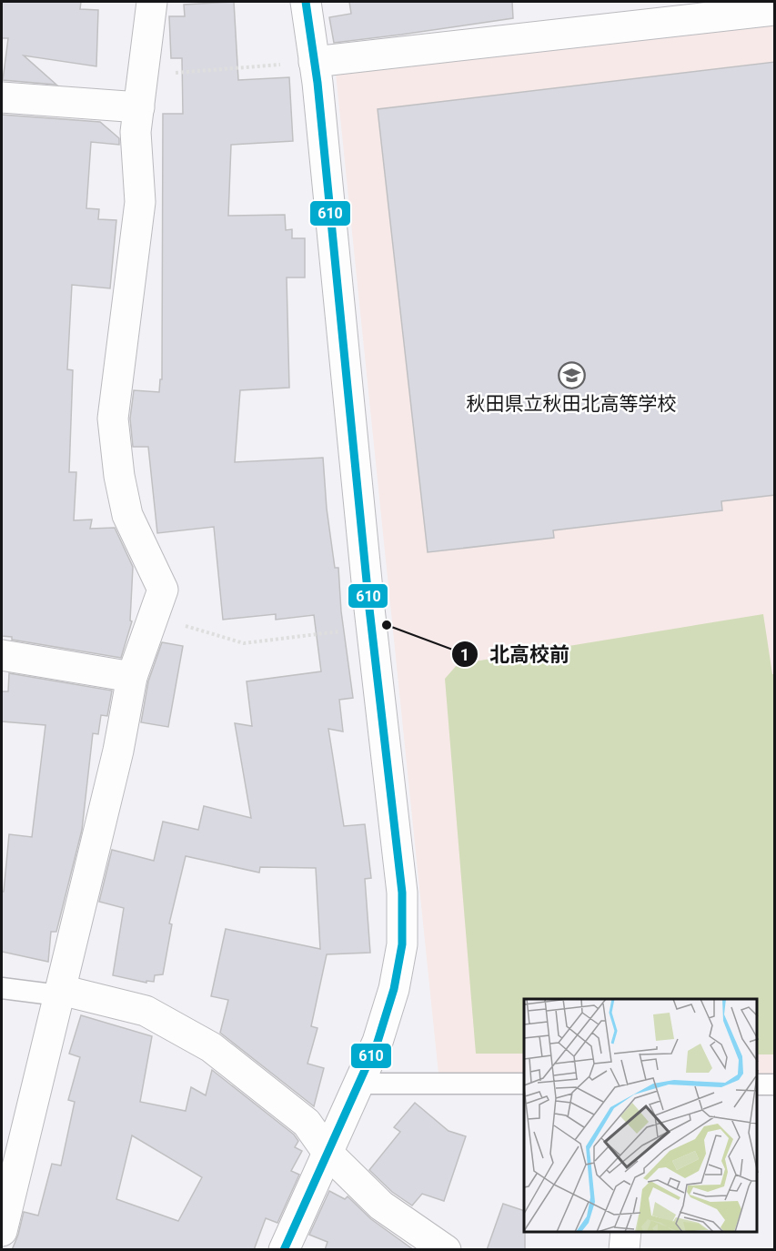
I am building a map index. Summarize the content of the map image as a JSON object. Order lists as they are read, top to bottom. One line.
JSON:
{"places":{"school or university":["秋田県立秋田北高等学校"],"other":["北高校前"]},"lines":["transit line 610"]}
